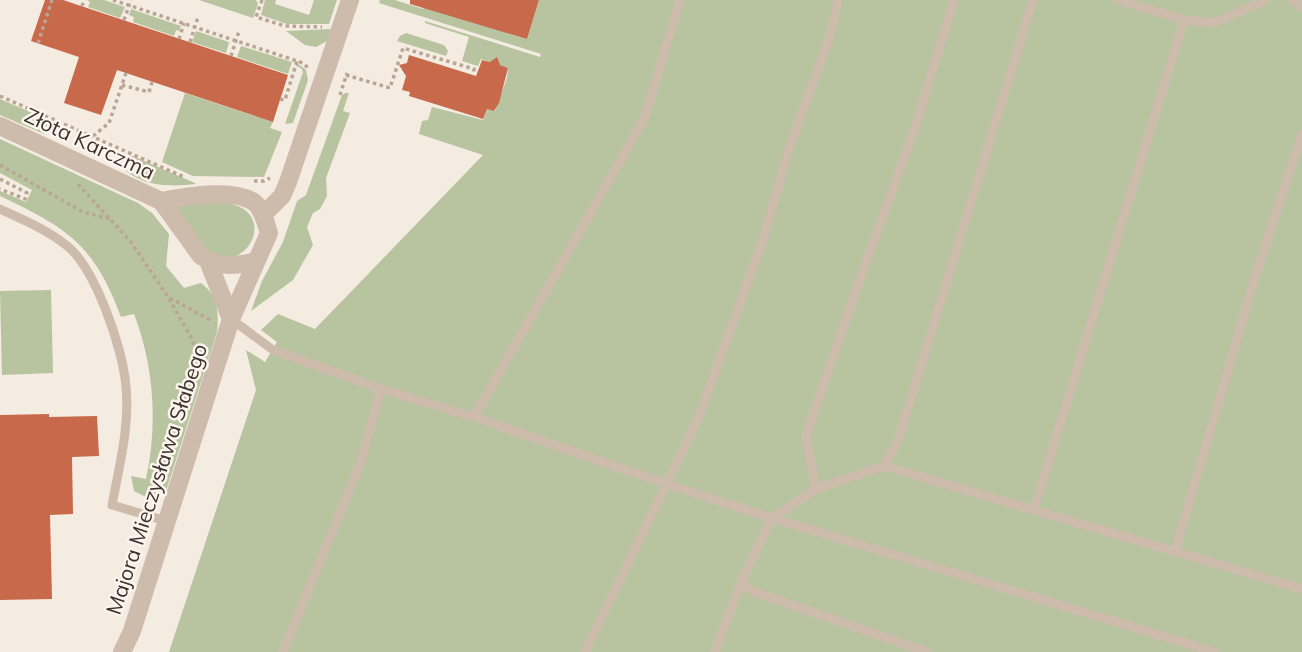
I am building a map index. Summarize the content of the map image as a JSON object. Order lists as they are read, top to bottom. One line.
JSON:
{"streets":{"street":["Złota Karczma","Majora Mieczysława Słabego"]}}
